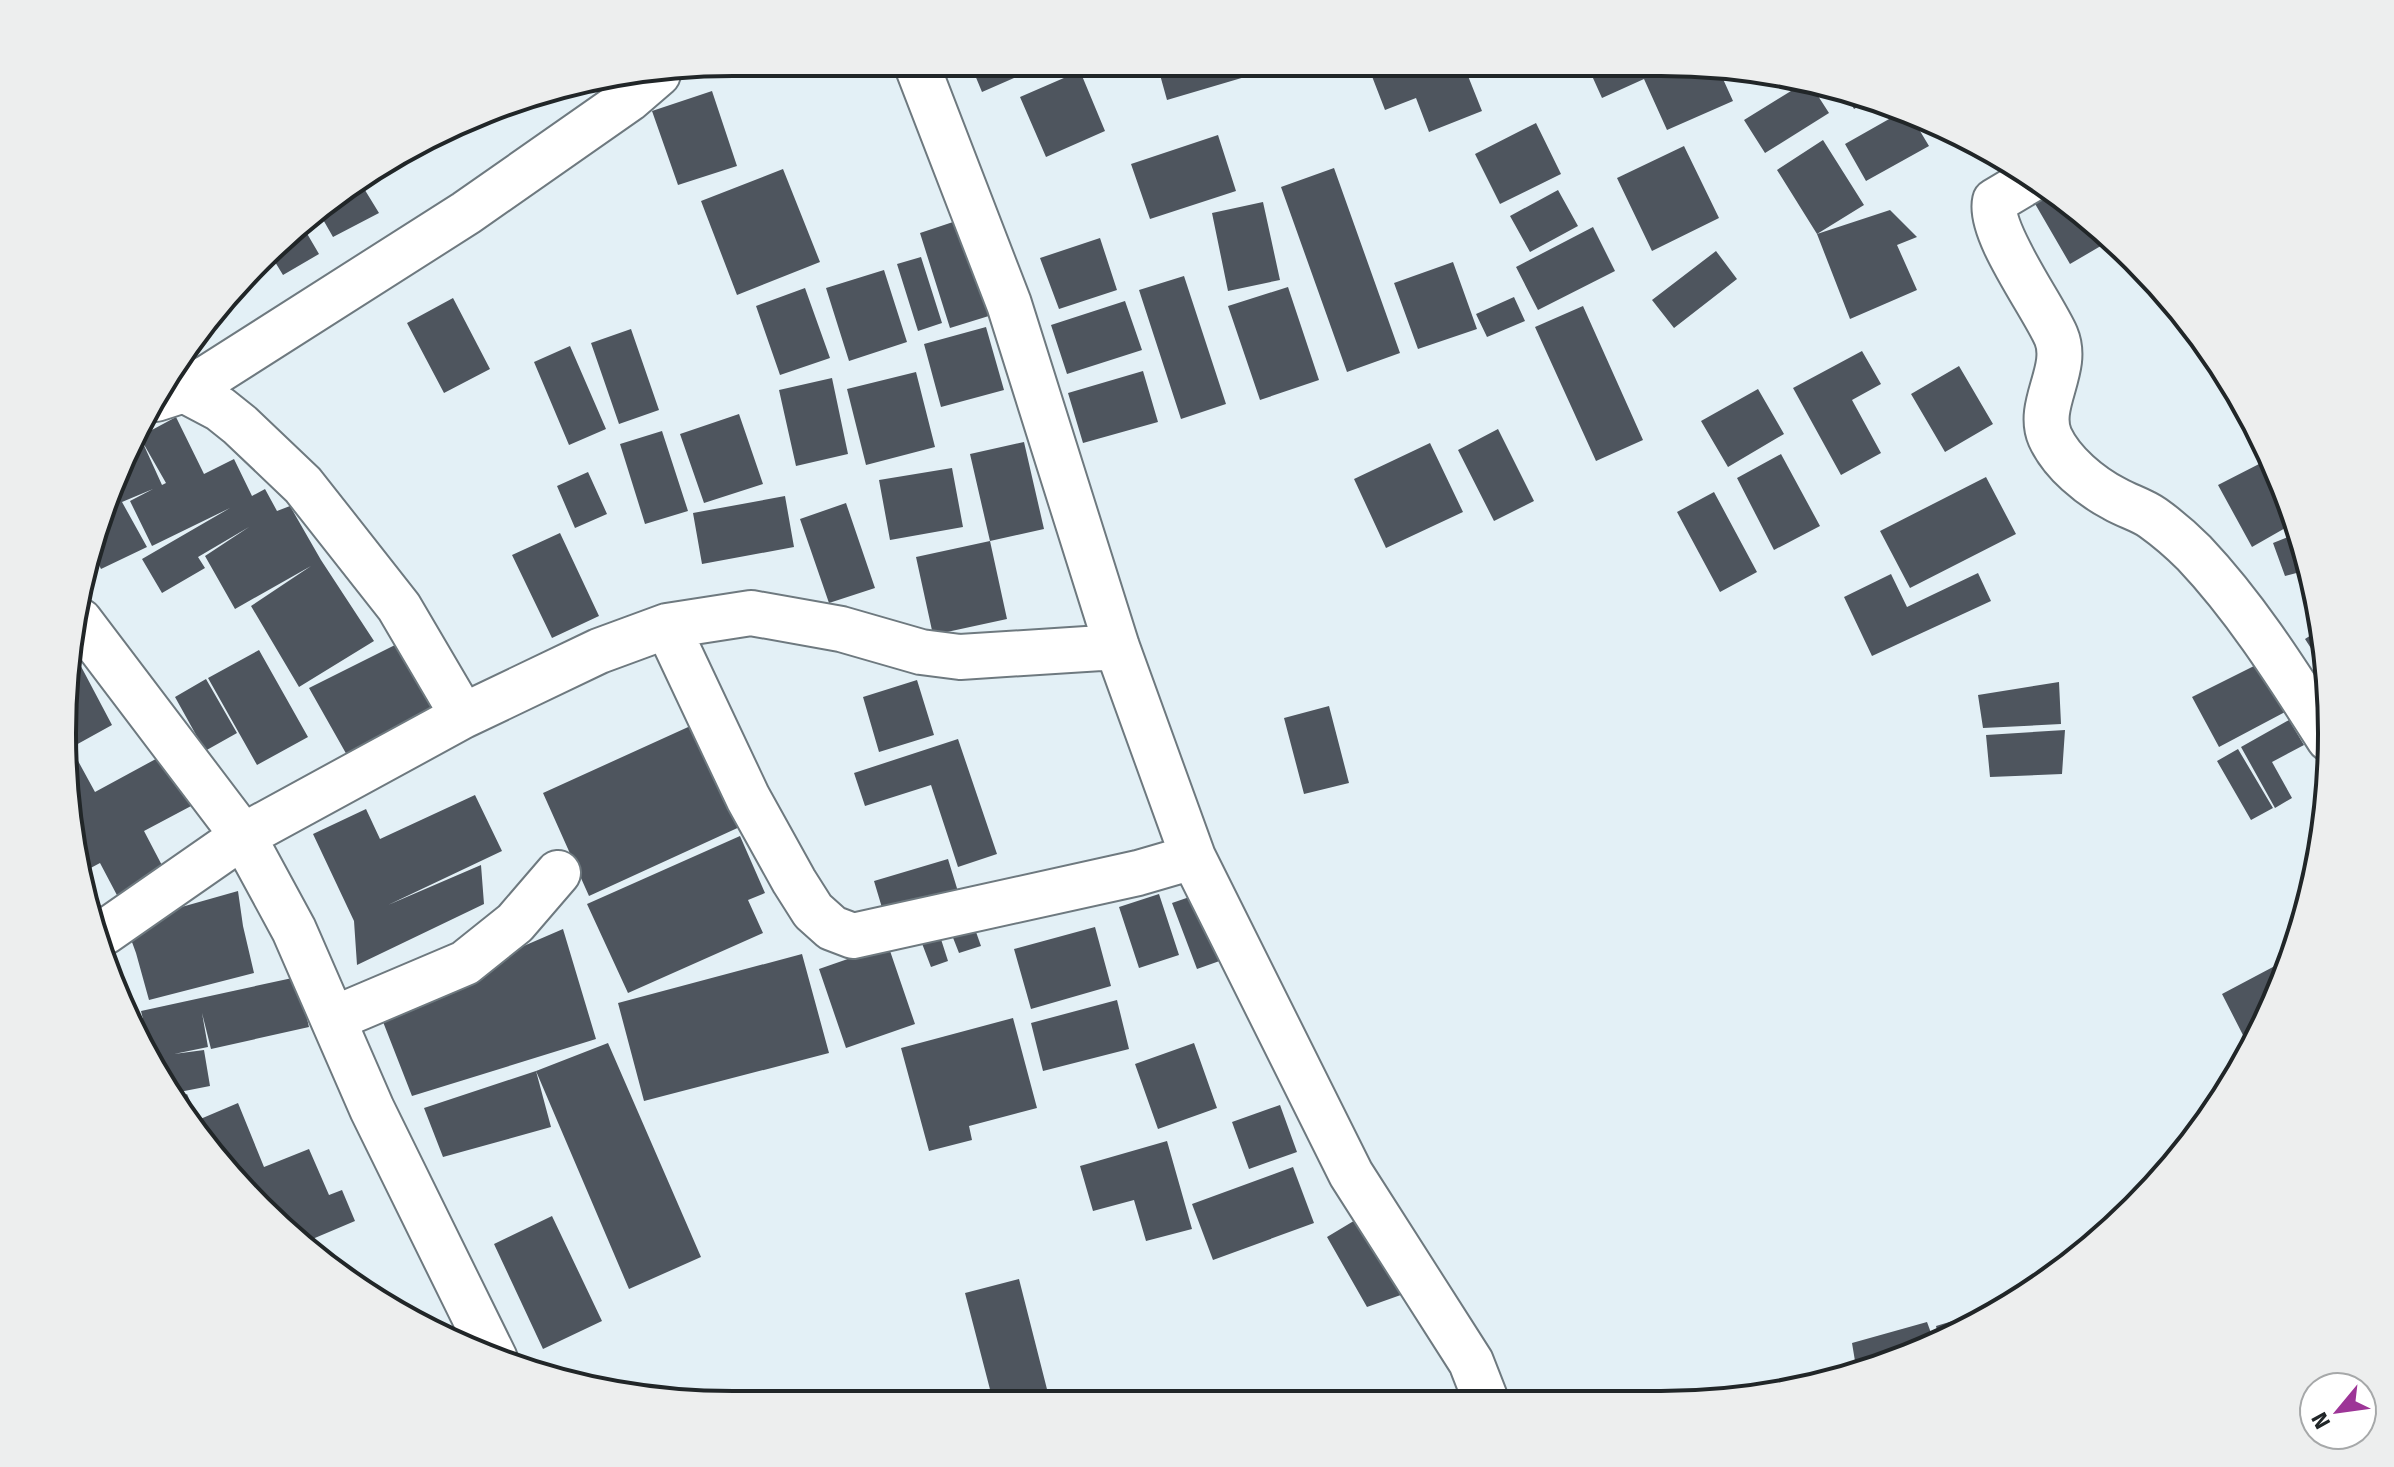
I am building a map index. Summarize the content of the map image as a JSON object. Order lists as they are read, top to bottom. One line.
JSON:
{"north":"bottom left"}
